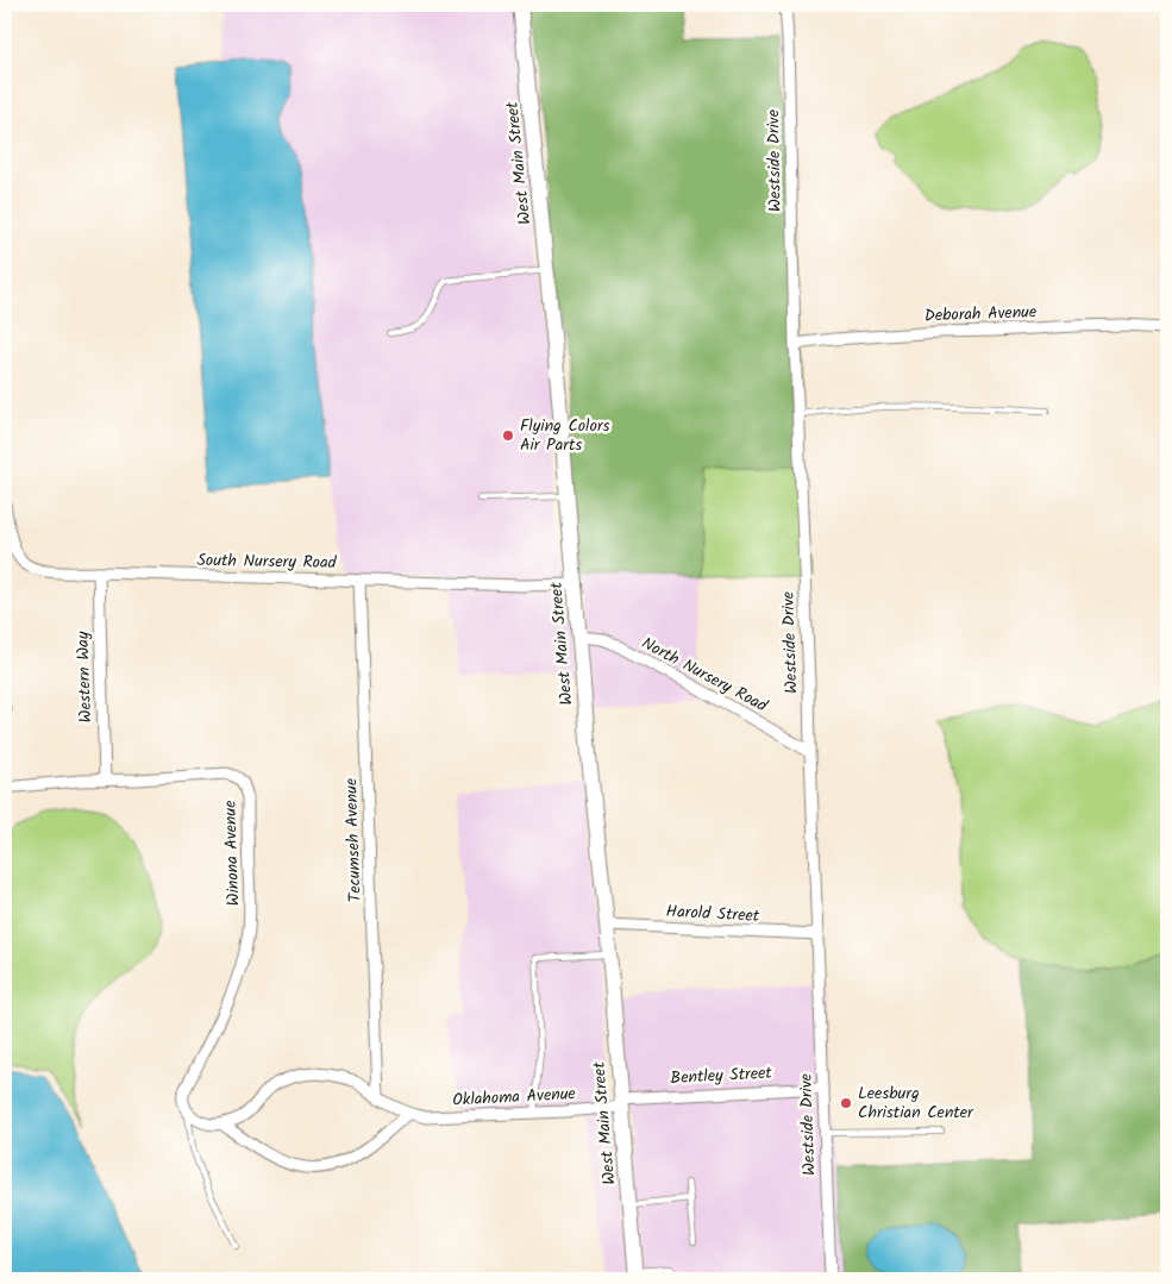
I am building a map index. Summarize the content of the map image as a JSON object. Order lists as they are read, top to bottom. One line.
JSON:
{"streets":{"main road":["West Main Street"],"street":["Westside Drive","Deborah Avenue","South Nursery Road","North Nursery Road","Western Way","Tecumseh Avenue","Winona Avenue","Harold Street","Bentley Street","Oklahoma Avenue"]},"crossings":[["Westside Drive","Deborah Avenue"],["Westside Drive","North Nursery Road"],["Westside Drive","Harold Street"],["Westside Drive","Bentley Street"],["West Main Street","South Nursery Road"],["West Main Street","North Nursery Road"],["West Main Street","Harold Street"],["West Main Street","Bentley Street"],["West Main Street","Oklahoma Avenue"],["South Nursery Road","Western Way"],["South Nursery Road","Tecumseh Avenue"],["Western Way","Winona Avenue"],["Bentley Street","Oklahoma Avenue"]],"places":["Flying Colors Air Parts","Leesburg Christian Center"]}
